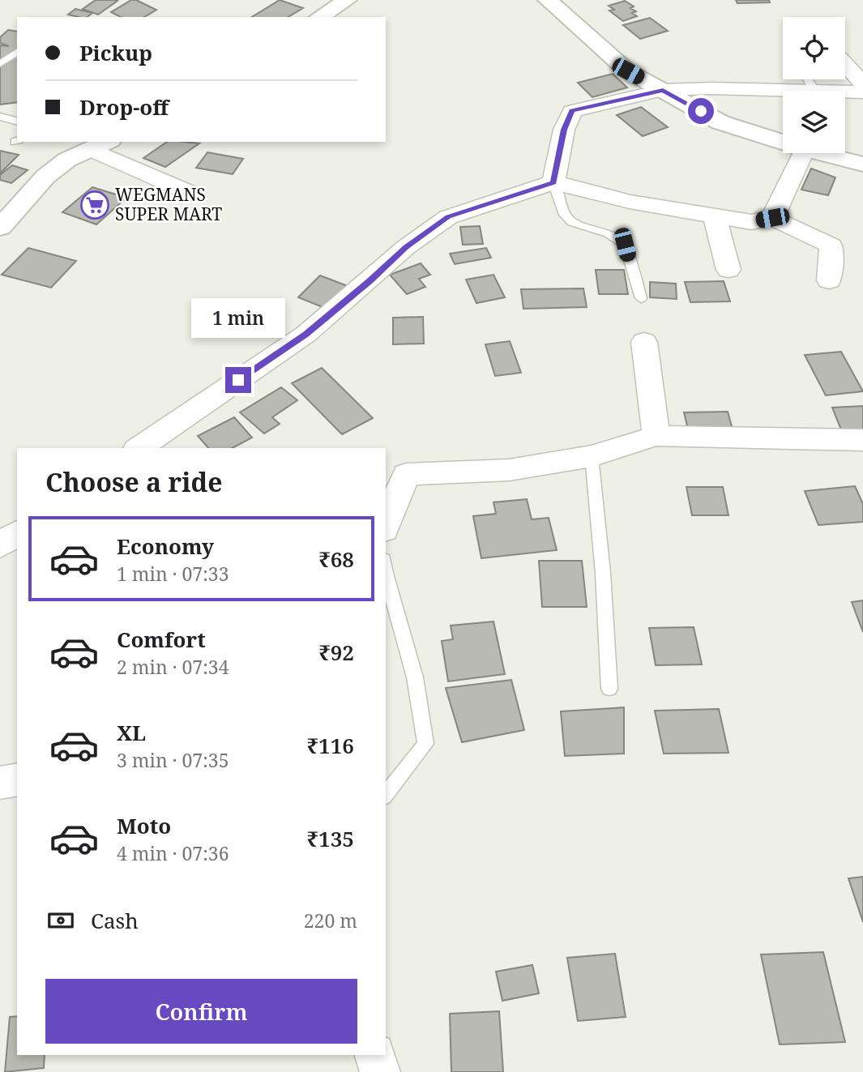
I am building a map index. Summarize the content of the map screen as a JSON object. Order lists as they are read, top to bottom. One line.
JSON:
{"places":{"supermarket":["WEGMANS SUPER MART"]},"page":{"banner":["Pickup","Drop-off"],"bubble":"1 min","heading":"Choose a ride","list":[{"name":"Economy","note":"1 min · 07:33","value":"₹68"},{"name":"Comfort","note":"2 min · 07:34","value":"₹92"},{"name":"XL","note":"3 min · 07:35","value":"₹116"},{"name":"Moto","note":"4 min · 07:36","value":"₹135"}],"pay":["Cash","220 m"],"buttons":"Confirm"}}
